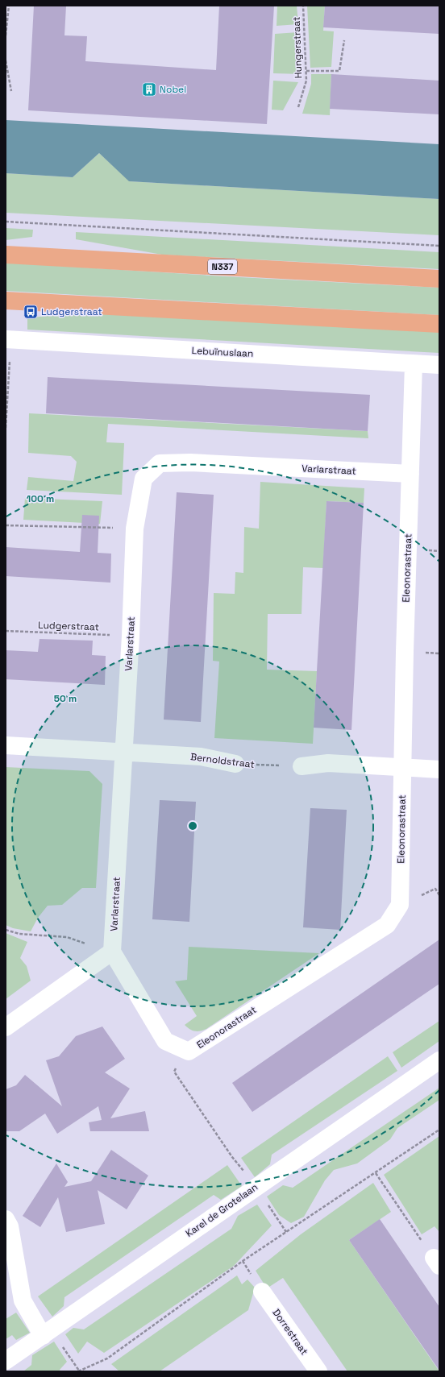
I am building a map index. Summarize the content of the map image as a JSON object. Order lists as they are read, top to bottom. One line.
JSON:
{"streets":{"main road":["N337"],"street":["Lebuïnuslaan","Varlarstraat","Eleonorastraat","Bernoldstraat","Karel de Grotelaan","Dorrestraat"],"path":["Hungerstraat","Ludgerstraat"]},"crossings":[["Lebuïnuslaan","Eleonorastraat"],["Varlarstraat","Eleonorastraat"],["Varlarstraat","Ludgerstraat"],["Varlarstraat","Bernoldstraat"]],"places":{"building":["Nobel"],"bus stop":["Ludgerstraat"]},"rings":["100 m","50 m"]}
